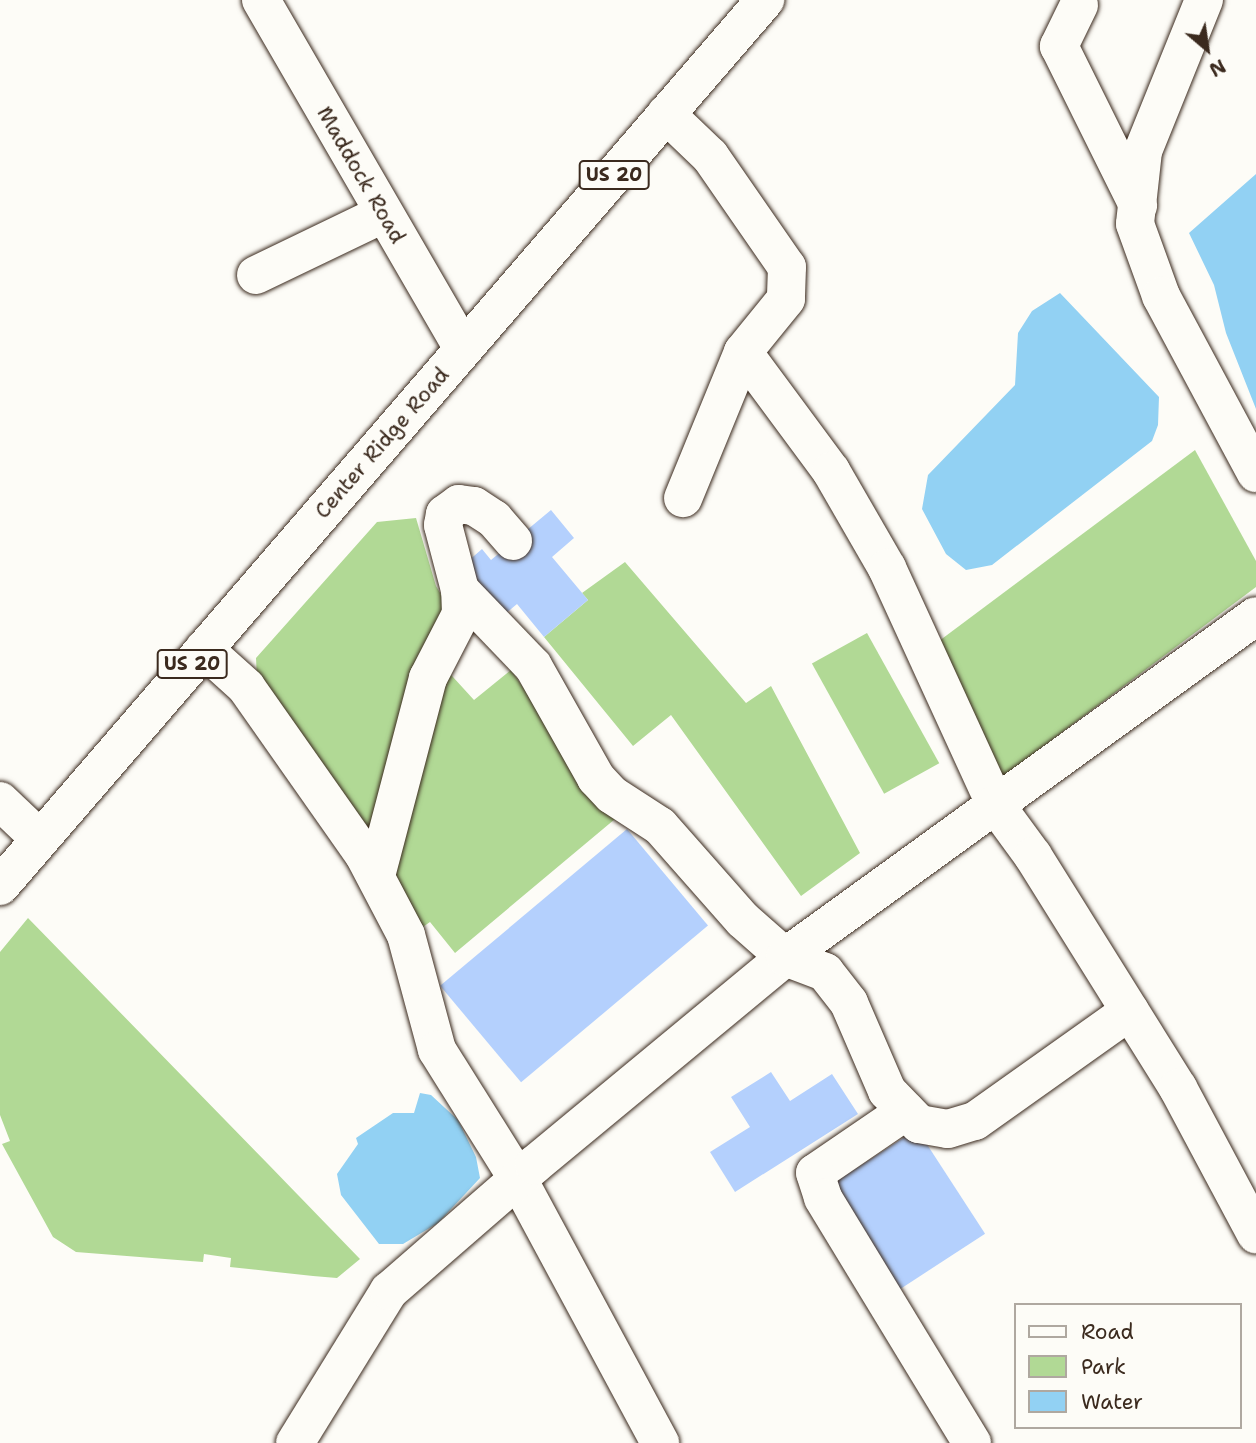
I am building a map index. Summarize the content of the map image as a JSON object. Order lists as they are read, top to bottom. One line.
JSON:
{"streets":{"main road":["Maddock Road","US 20","Center Ridge Road"]},"crossings":[["Maddock Road","Center Ridge Road"]],"legend":["Road","Park","Water"],"north":"bottom right"}
